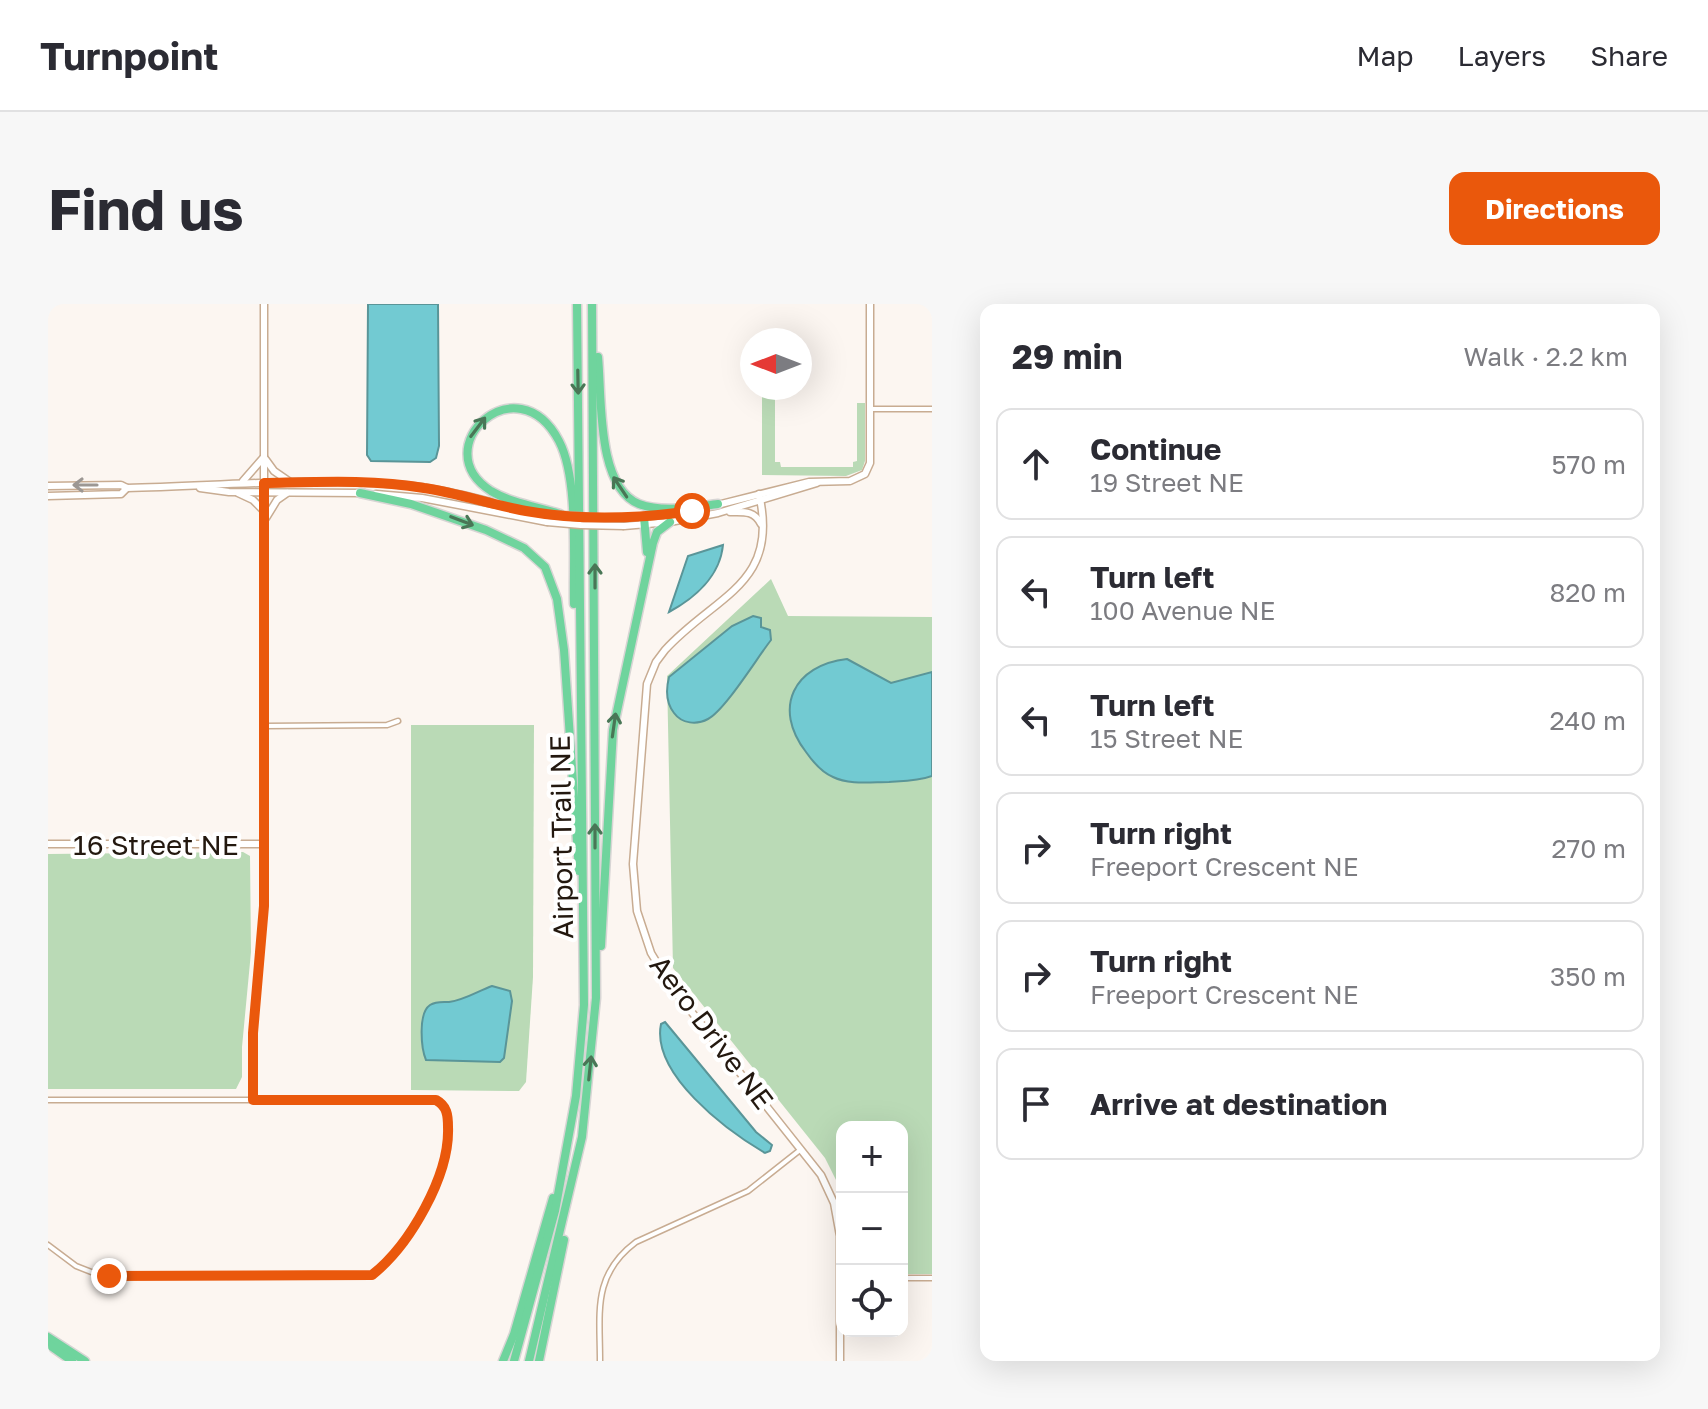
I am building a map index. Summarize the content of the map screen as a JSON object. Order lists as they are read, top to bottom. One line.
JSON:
{"streets":{"highway":["Airport Trail NE"],"street":["16 Street NE","Aero Drive NE"]},"north":"left","page":{"header":"Turnpoint","nav":["Map","Layers","Share"],"buttons":"Directions","title":"Find us","heading":["29 min","Walk · 2.2 km"],"list":[["Continue","19 Street NE","570 m"],["Turn left","100 Avenue NE","820 m"],["Turn left","15 Street NE","240 m"],["Turn right","Freeport Crescent NE","270 m"],["Turn right","Freeport Crescent NE","350 m"],"Arrive at destination"],"map_buttons":["+","−"]}}
